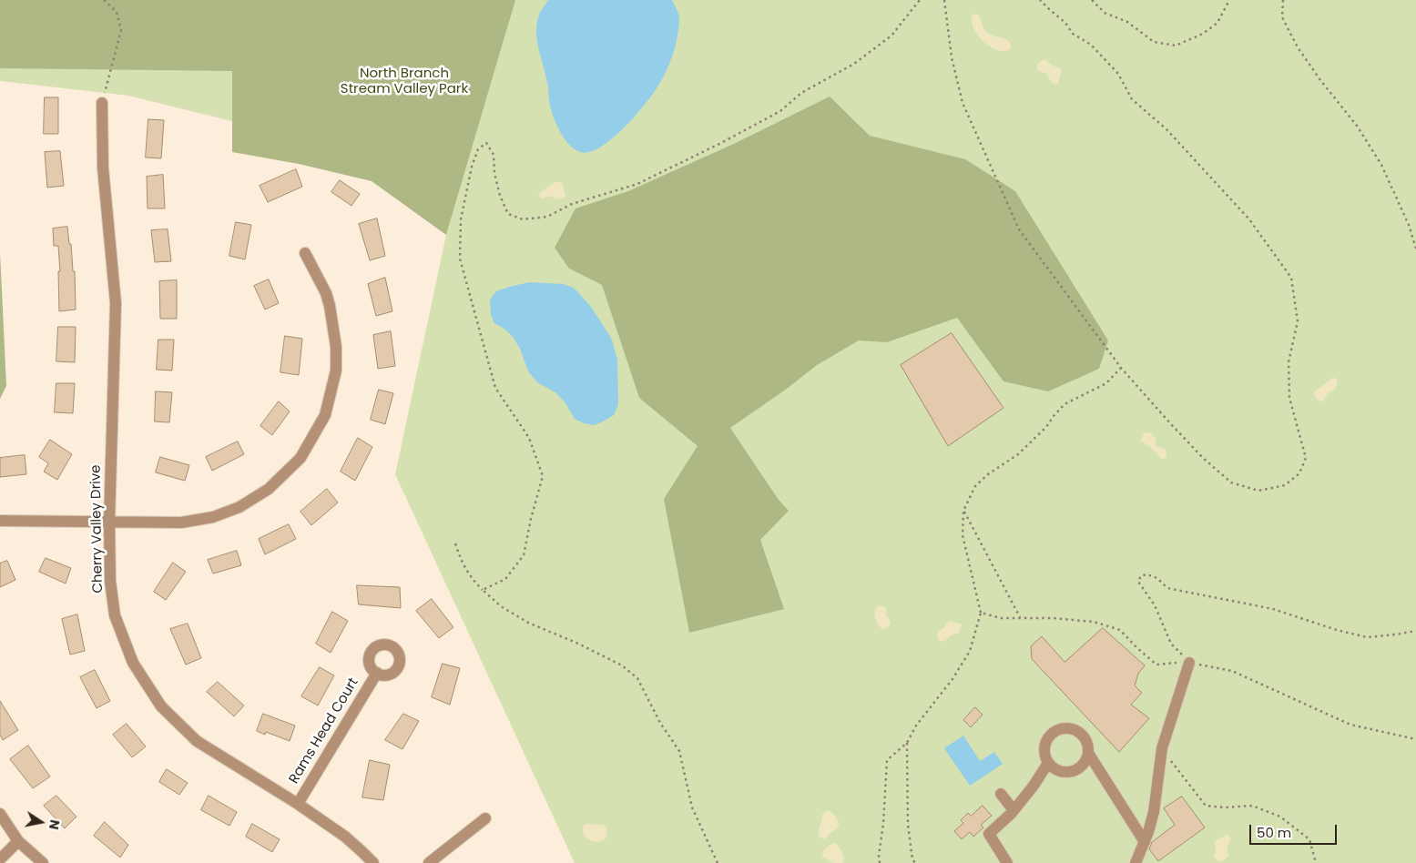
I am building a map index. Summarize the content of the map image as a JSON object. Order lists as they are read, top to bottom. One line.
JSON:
{"streets":{"street":["Cherry Valley Drive","Rams Head Court"]},"crossings":[["Cherry Valley Drive","Rams Head Court"]],"parks":["North Branch Stream Valley Park"],"scale_bar":"50 m","north":"right"}
